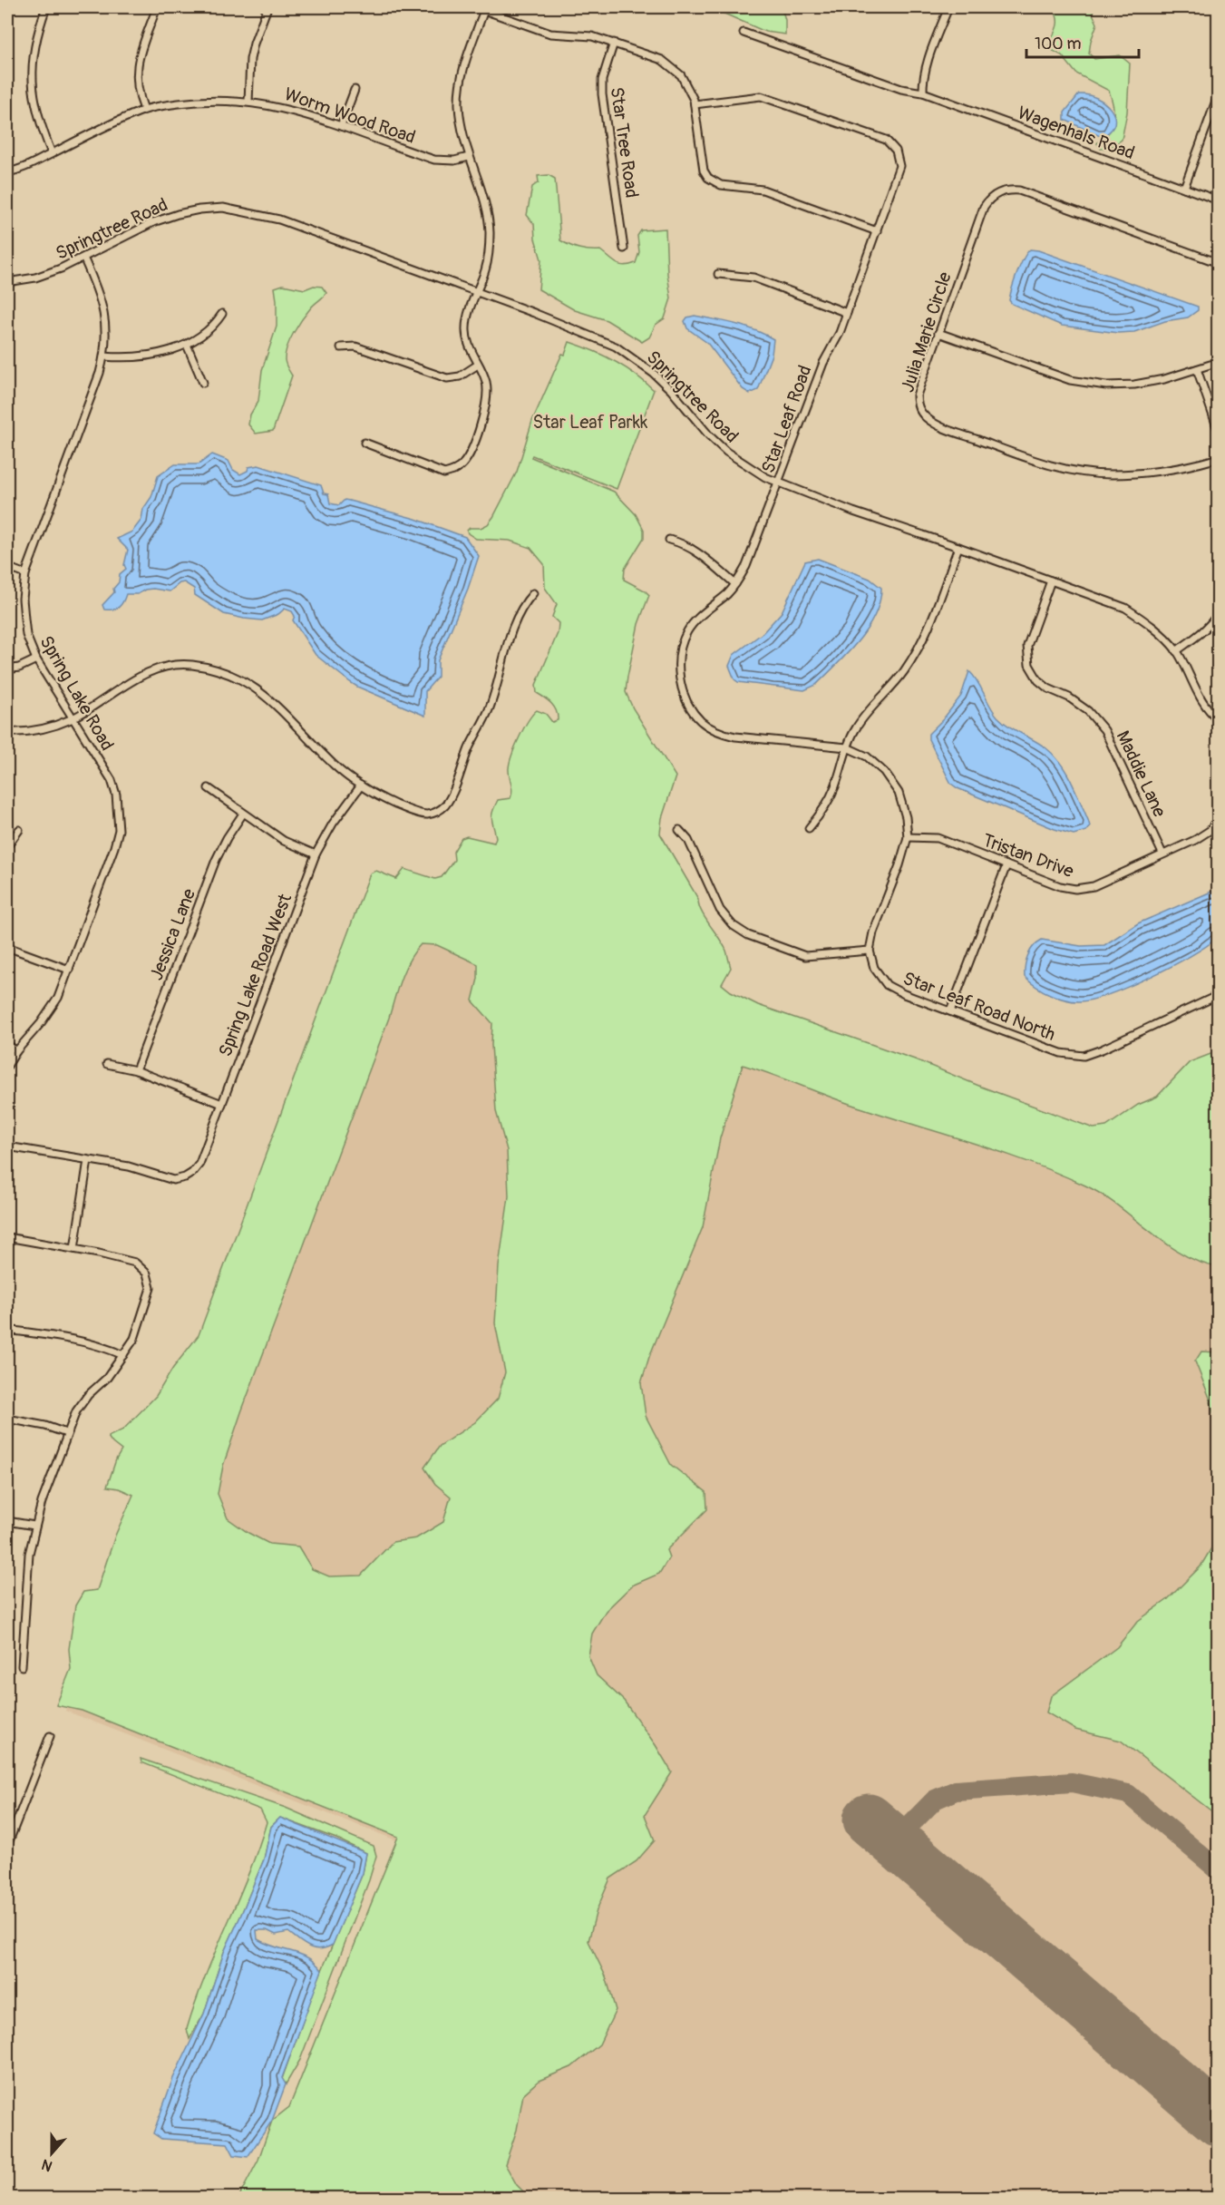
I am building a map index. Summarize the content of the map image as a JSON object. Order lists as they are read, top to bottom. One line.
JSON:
{"streets":{"street":["Worm Wood Road","Wagenhals Road","Star Tree Road","Springtree Road","Julia Marie Circle","Star Leaf Road","Spring Lake Road","Maddie Lane","Tristan Drive","Jessica Lane","Spring Lake Road West","Star Leaf Road North"]},"crossings":[["Springtree Road","Star Leaf Road"],["Springtree Road","Spring Lake Road"],["Springtree Road","Maddie Lane"],["Maddie Lane","Tristan Drive"]],"parks":["Star Leaf Parkk"],"scale_bar":"100 m","north":"bottom"}
